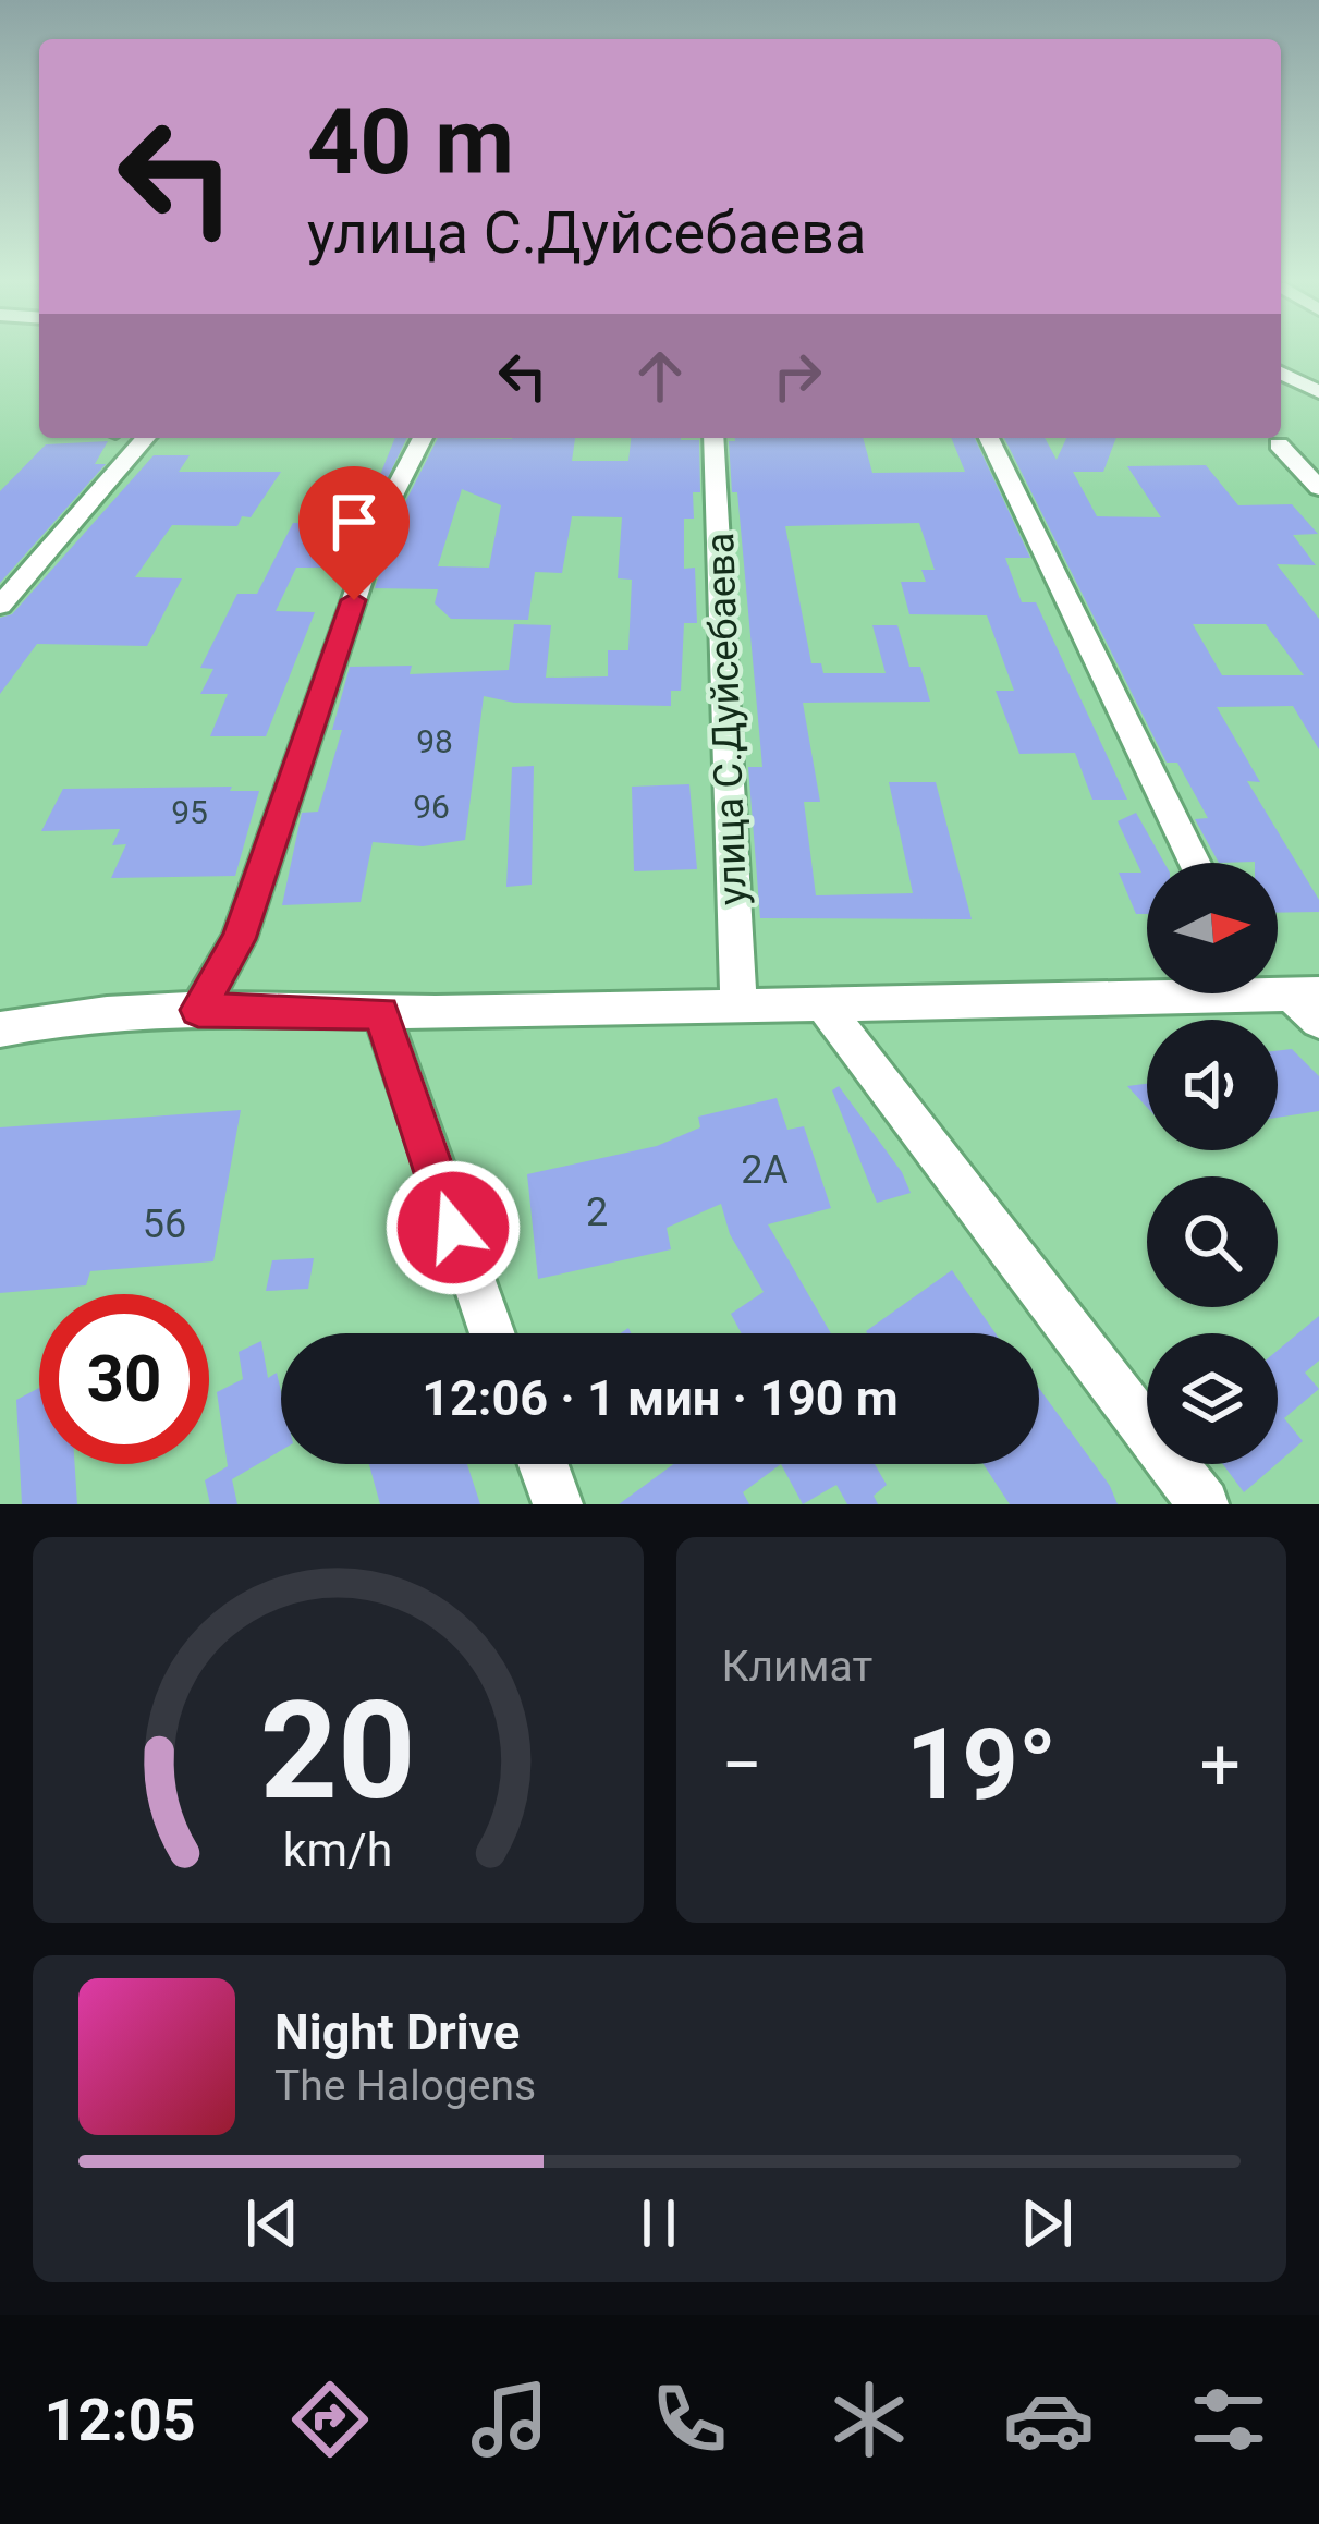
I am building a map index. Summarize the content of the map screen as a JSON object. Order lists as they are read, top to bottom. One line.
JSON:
{"streets":{"street":["улица С.Дуйсебаева"]},"house_numbers":["98","96","95","2А","2","56"],"north":"right","page":{"turn":["40 m","улица С.Дуйсебаева"],"limit":"30","trip":"12:06 · 1 мин · 190 m","tile":"Климат","heat":["−","19°","+"],"song":["Night Drive","The Halogens"],"tabs":"12:05","gauge":["20","km/h"]}}
